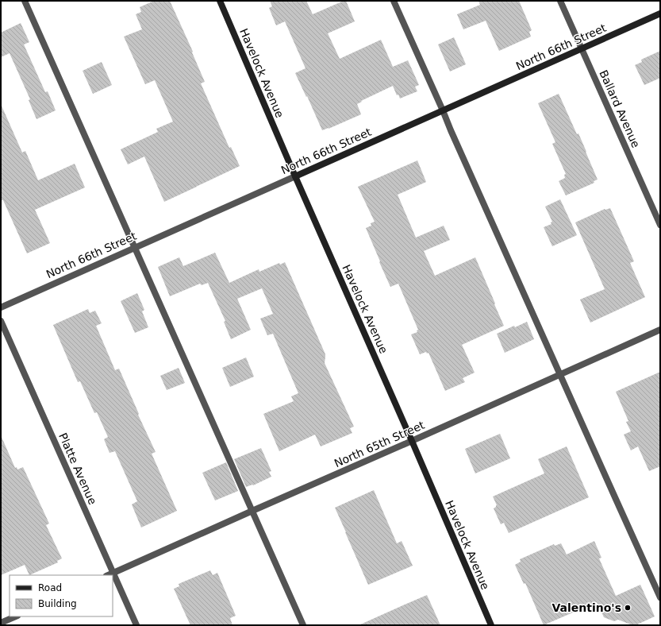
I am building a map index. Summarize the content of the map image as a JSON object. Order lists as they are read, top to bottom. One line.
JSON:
{"streets":{"main road":["North 66th Street","Havelock Avenue"],"street":["Ballard Avenue","North 65th Street","Platte Avenue"]},"crossings":[["North 66th Street","Havelock Avenue"],["North 66th Street","Ballard Avenue"],["Havelock Avenue","North 65th Street"],["North 65th Street","Platte Avenue"]],"places":["Valentino's"],"legend":["Road","Building"]}
